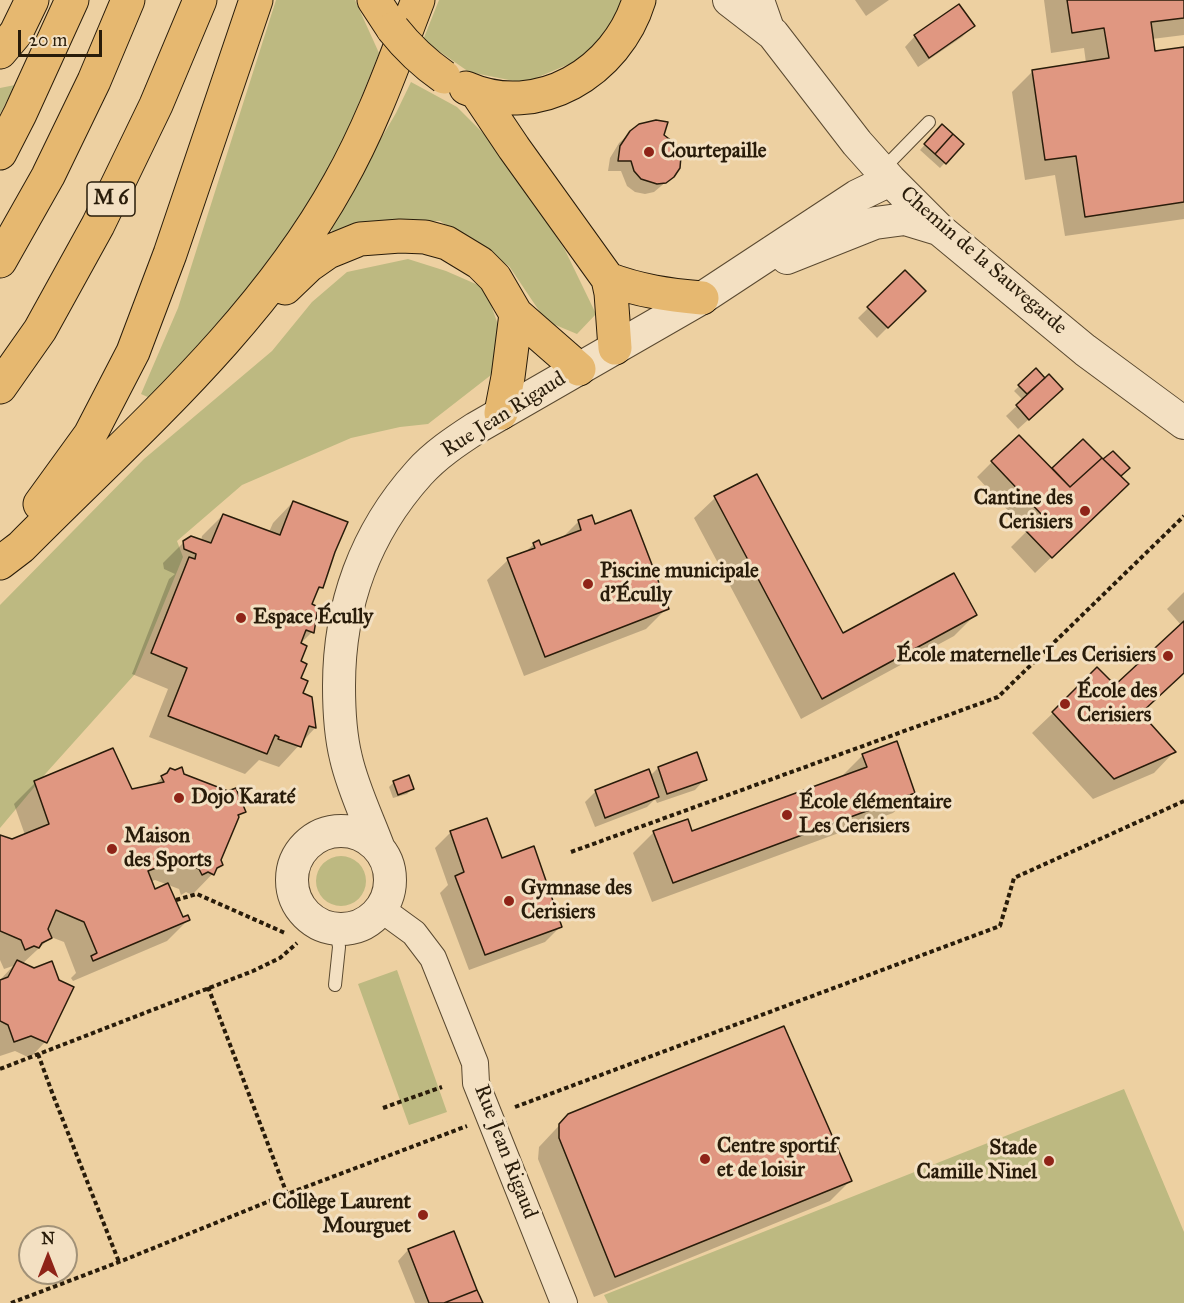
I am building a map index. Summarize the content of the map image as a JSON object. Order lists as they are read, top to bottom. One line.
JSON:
{"streets":{"main road":["M 6"],"street":["Chemin de la Sauvegarde","Rue Jean Rigaud"]},"crossings":[["Chemin de la Sauvegarde","Rue Jean Rigaud"]],"places":["Courtepaille","Cantine des Cerisiers","Piscine municipale d'Écully","Espace Écully","École maternelle Les Cerisiers","École des Cerisiers","Dojo Karaté","École élémentaire Les Cerisiers","Maison des Sports","Gymnase des Cerisiers","Centre sportif et de loisir","Stade Camille Ninel","Collège Laurent Mourguet"],"scale_bar":"20 m","north":"top"}
